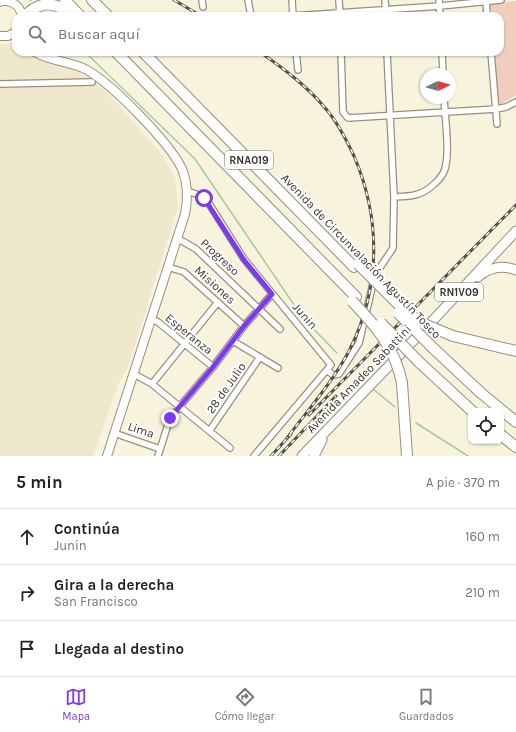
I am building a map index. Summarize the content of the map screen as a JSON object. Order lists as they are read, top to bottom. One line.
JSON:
{"streets":{"highway":["RNA019","Avenida de Circunvalación Agustín Tosco"],"main road":["RN1V09","Avenida Amadeo Sabattini"],"street":["Progreso","Misiones","Junin","Esperanza","28 de Julio","Lima"]},"north":"right","page":{"search":"Buscar aquí","heading":["5 min","A pie · 370 m"],"list":[["Continúa","Junin","160 m"],["Gira a la derecha","San Francisco","210 m"],"Llegada al destino"],"nav":["Mapa","Cómo llegar","Guardados"]}}
